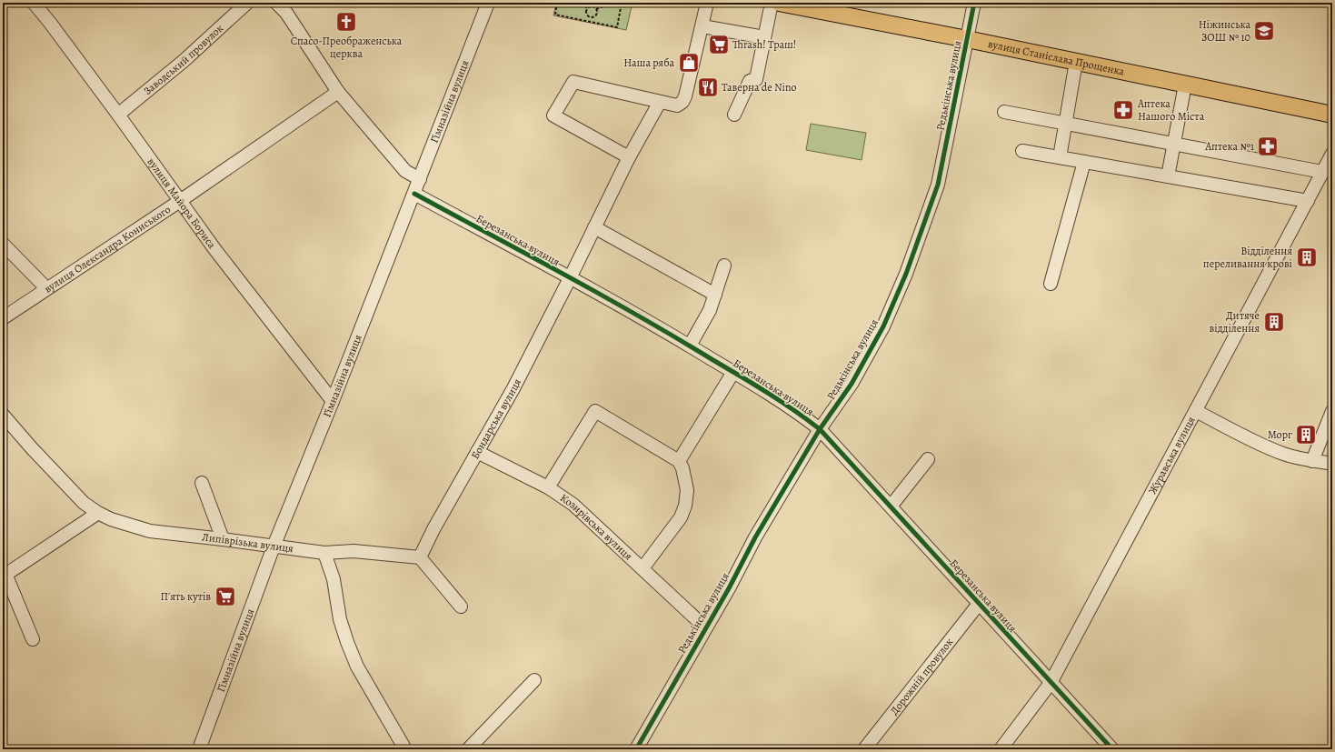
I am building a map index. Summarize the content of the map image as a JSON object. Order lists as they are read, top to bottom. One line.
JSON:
{"streets":{"main road":["вулиця Станіслава Прощенка"],"street":["Заводський провулок","Редькінська вулиця","Гімназійна вулиця","вулиця Майора Бориса","Березанська вулиця","вулиця Олександра Кониського","Бондарська вулиця","Журавська вулиця","Козирівська вулиця","Липіврізька вулиця","Дорожній провулок"]},"crossings":[["вулиця Станіслава Прощенка","Редькінська вулиця"],["Заводський провулок","вулиця Майора Бориса"],["Редькінська вулиця","Березанська вулиця"],["Редькінська вулиця","Козирівська вулиця"],["Гімназійна вулиця","вулиця Майора Бориса"],["Гімназійна вулиця","Березанська вулиця"],["Гімназійна вулиця","Липіврізька вулиця"],["вулиця Майора Бориса","вулиця Олександра Кониського"],["Березанська вулиця","Бондарська вулиця"],["Березанська вулиця","Журавська вулиця"],["Березанська вулиця","Дорожній провулок"],["Бондарська вулиця","Козирівська вулиця"]],"places":{"church":["Спасо-Преображенська церква"],"school or university":["Ніжинська ЗОШ № 10"],"supermarket":["Thrash! Траш!","П'ять кутів"],"shop":["Наша ряба"],"restaurant":["Таверна de Nino"],"pharmacy":["Аптека Нашого Міста","Аптека №1"],"building":["Відділення переливання крові","Дитяче відділення","Морг"]}}
